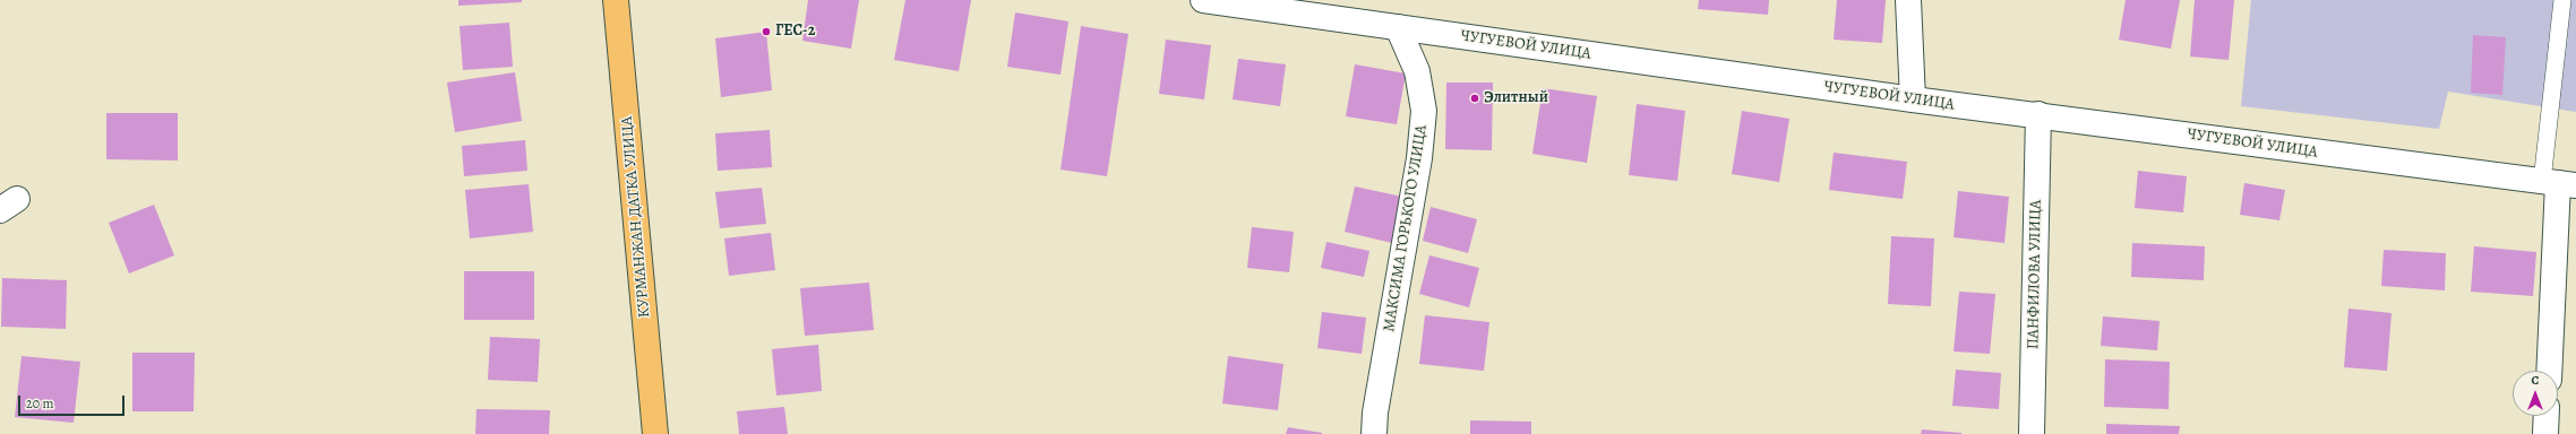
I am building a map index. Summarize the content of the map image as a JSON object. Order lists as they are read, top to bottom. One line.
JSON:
{"streets":{"main road":["КУРМАНЖАН ДАТКА УЛИЦА"],"street":["ЧУГУЕВОЙ УЛИЦА","МАКСИМА ГОРЬКОГО УЛИЦА","ПАНФИЛОВА УЛИЦА"]},"crossings":[["ЧУГУЕВОЙ УЛИЦА","МАКСИМА ГОРЬКОГО УЛИЦА"],["ЧУГУЕВОЙ УЛИЦА","ПАНФИЛОВА УЛИЦА"]],"places":["ГЕС-2","Элитный"],"scale_bar":"20 m","north":"top"}
